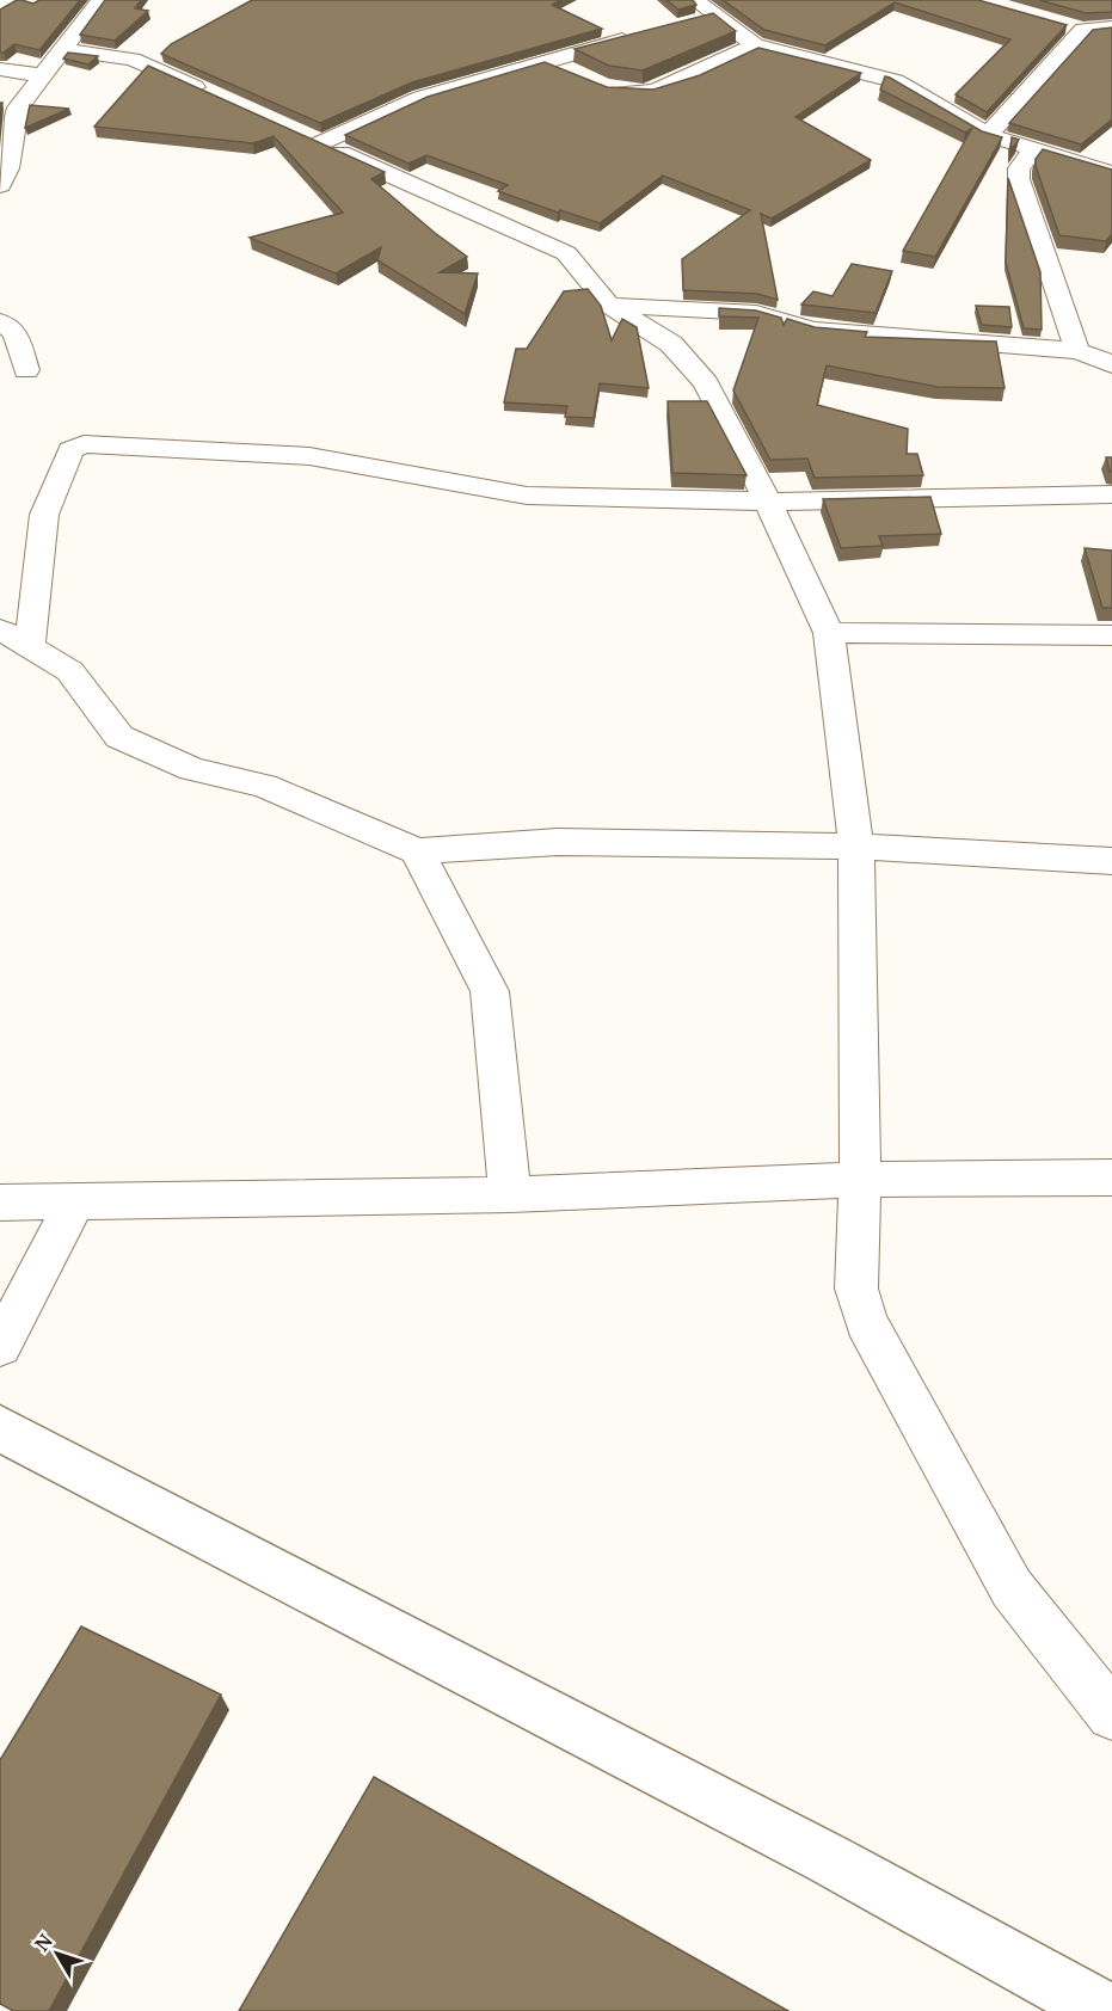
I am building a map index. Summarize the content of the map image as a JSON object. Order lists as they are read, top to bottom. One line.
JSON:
{"north":"top left"}
